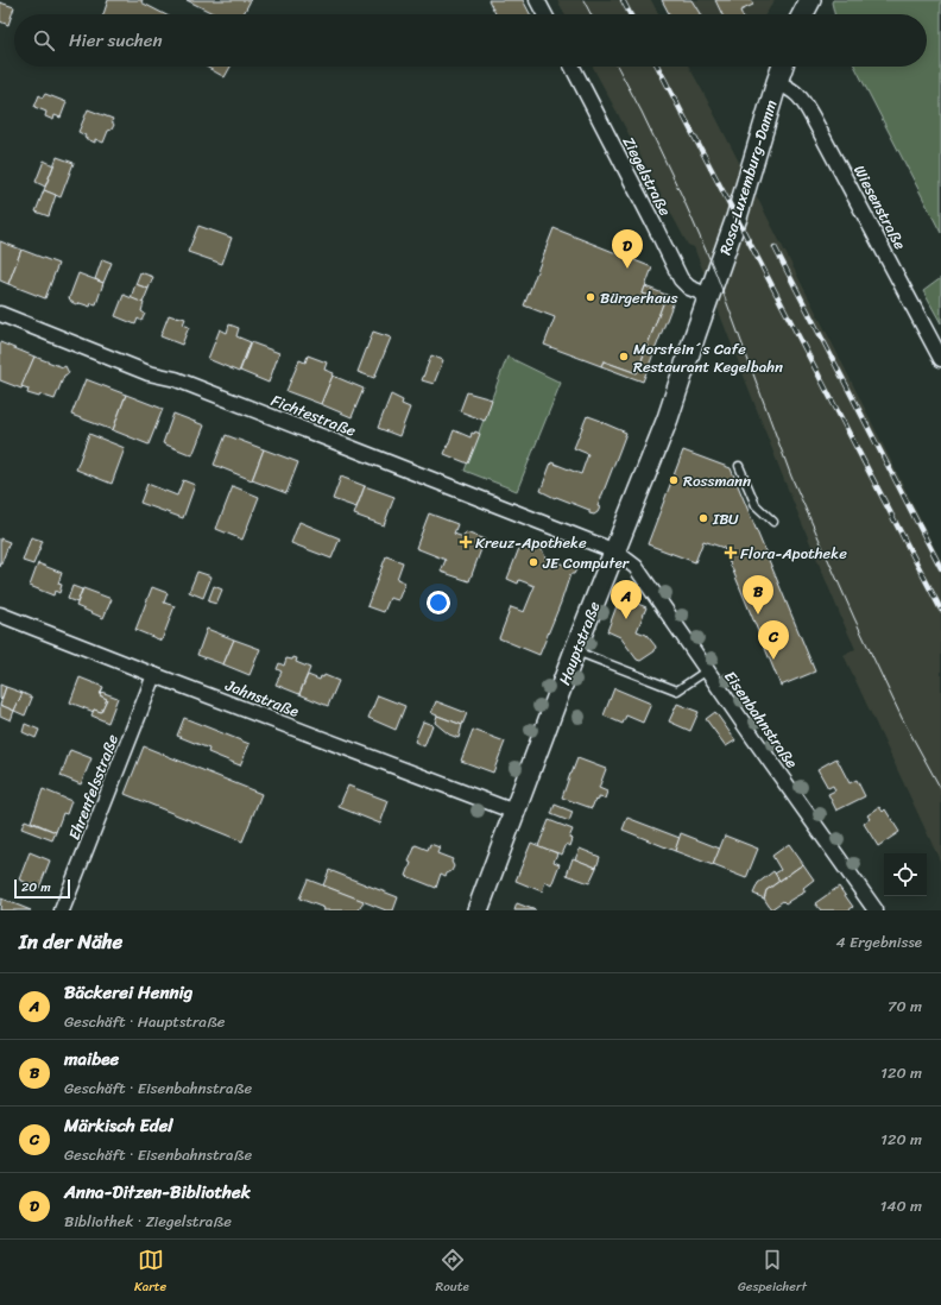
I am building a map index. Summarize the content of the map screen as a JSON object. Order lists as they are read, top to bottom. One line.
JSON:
{"streets":{"main road":["Rosa-Luxemburg-Damm","Hauptstraße"],"street":["Ziegelstraße","Wiesenstraße","Fichtestraße","Jahnstraße","Eisenbahnstraße","Ehrenfelsstraße"]},"crossings":[["Ziegelstraße","Rosa-Luxemburg-Damm"],["Ziegelstraße","Hauptstraße"],["Rosa-Luxemburg-Damm","Wiesenstraße"],["Rosa-Luxemburg-Damm","Hauptstraße"],["Fichtestraße","Hauptstraße"],["Fichtestraße","Eisenbahnstraße"],["Hauptstraße","Jahnstraße"],["Hauptstraße","Eisenbahnstraße"],["Jahnstraße","Ehrenfelsstraße"]],"places":{"other":["Bürgerhaus","Morstein´s Cafe Restaurant Kegelbahn","Rossmann","IBU","JE Computer"],"health":["Kreuz-Apotheke","Flora-Apotheke"]},"scale_bar":"20 m","page":{"search":"Hier suchen","pins":["D","B","A","C"],"scale":"20 m","heading":["In der Nähe","4 Ergebnisse"],"list":[{"mark":"A","name":"Bäckerei Hennig","note":"Geschäft · Hauptstraße","value":"70 m"},{"mark":"B","name":"maibee","note":"Geschäft · Eisenbahnstraße","value":"120 m"},{"mark":"C","name":"Märkisch Edel","note":"Geschäft · Eisenbahnstraße","value":"120 m"},{"mark":"D","name":"Anna-Ditzen-Bibliothek","note":"Bibliothek · Ziegelstraße","value":"140 m"}],"nav":["Karte","Route","Gespeichert"]}}
